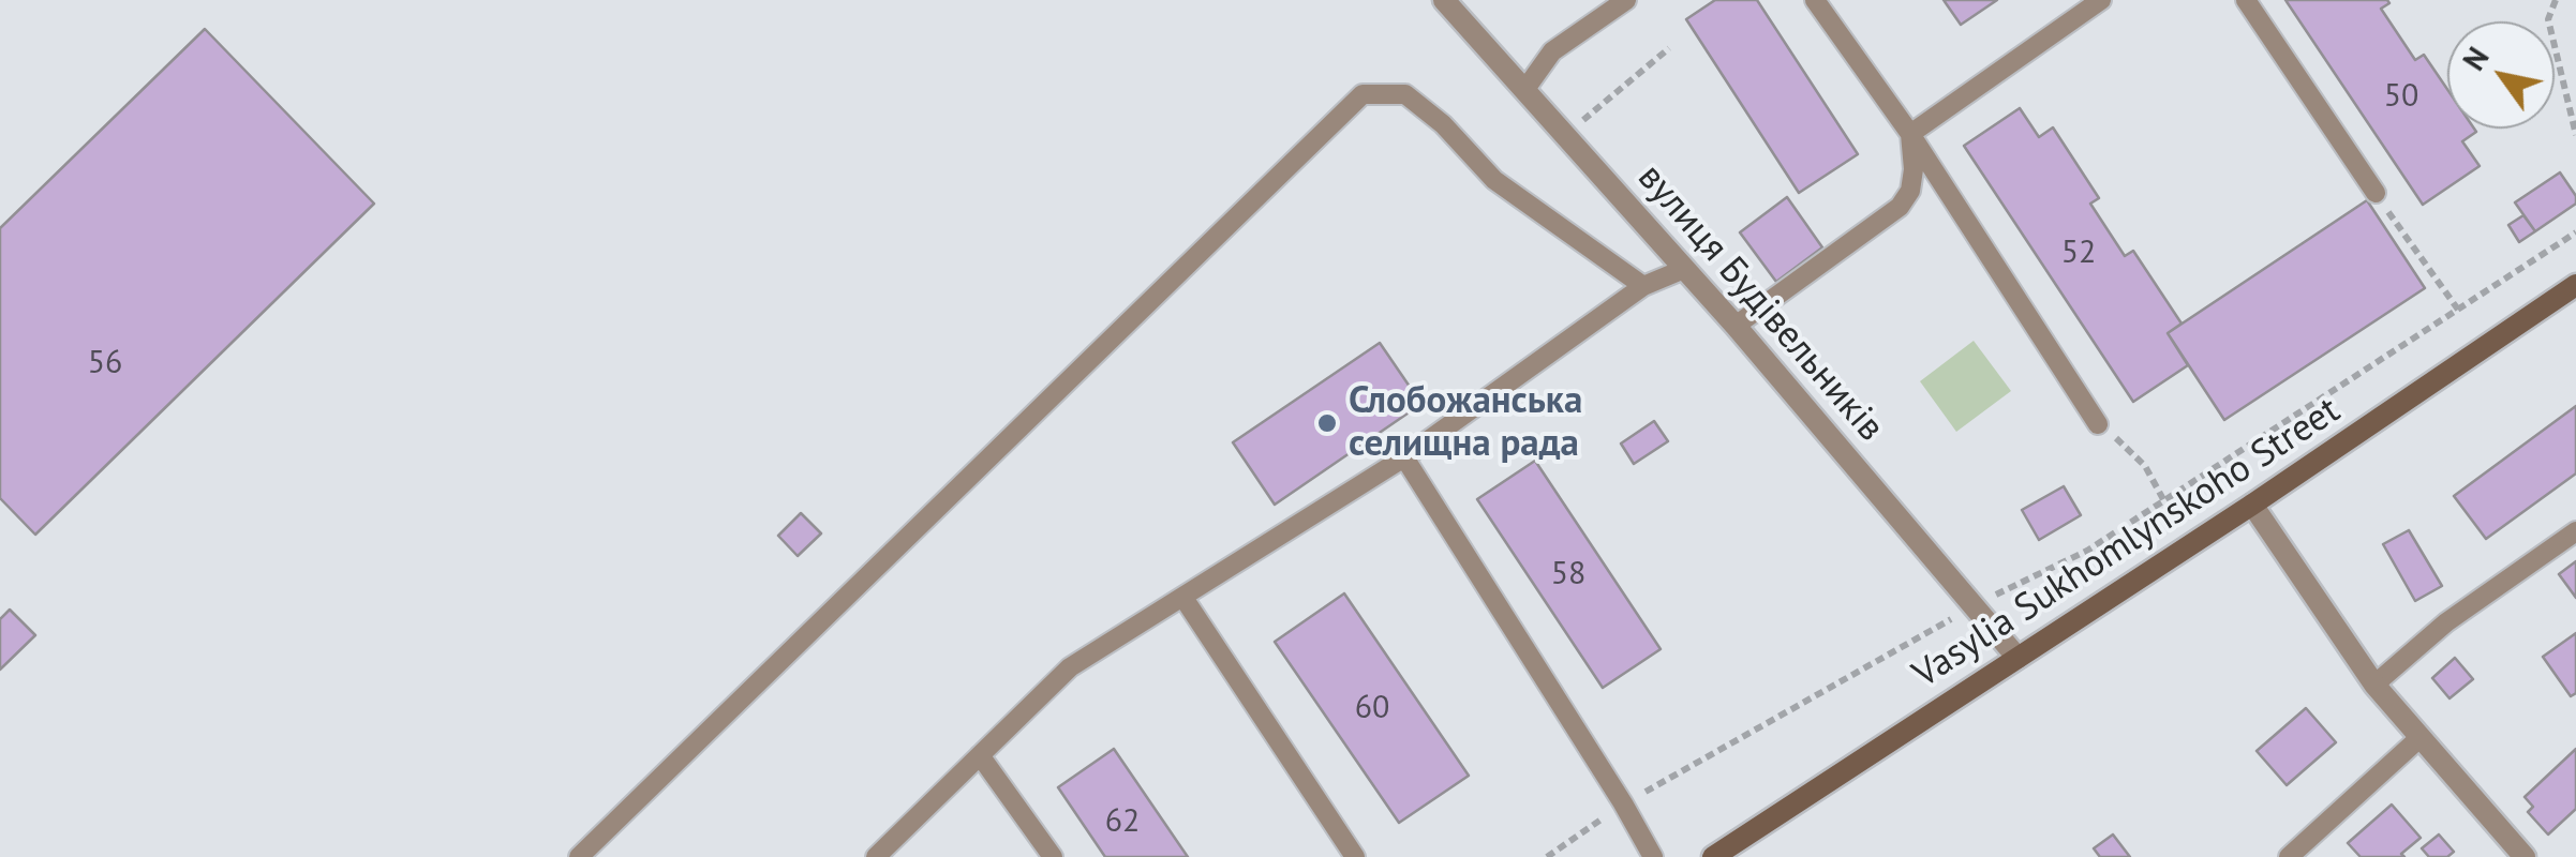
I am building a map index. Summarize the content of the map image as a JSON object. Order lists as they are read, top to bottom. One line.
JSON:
{"streets":{"main road":["Vasylia Sukhomlynskoho Street"],"street":["вулиця Будівельників"]},"crossings":[["вулиця Будівельників","Vasylia Sukhomlynskoho Street"]],"places":["Слобожанська селищна рада"],"house_numbers":["50","52","56","58","60","62"],"north":"top left"}
